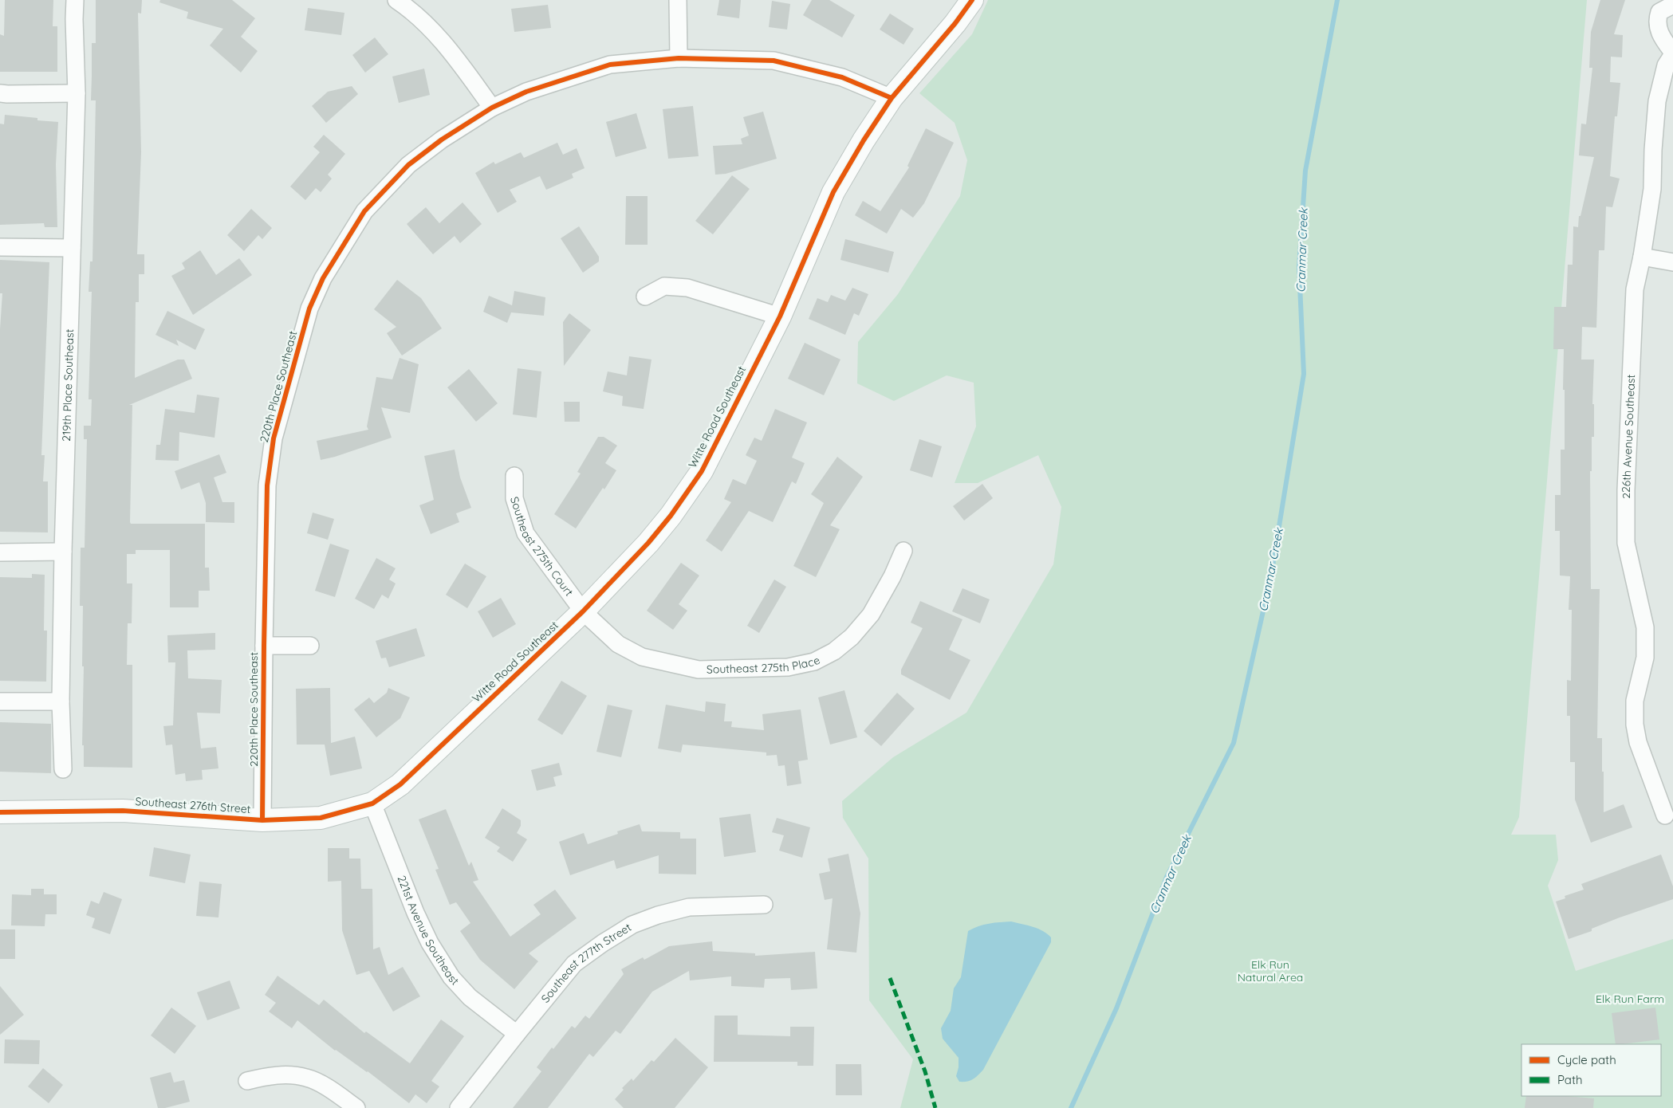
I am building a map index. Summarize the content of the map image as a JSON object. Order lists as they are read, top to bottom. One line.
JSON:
{"streets":{"street":["219th Place Southeast","220th Place Southeast","Witte Road Southeast","226th Avenue Southeast","Southeast 275th Court","Southeast 275th Place","Southeast 276th Street","221st Avenue Southeast","Southeast 277th Street"]},"crossings":[["220th Place Southeast","Witte Road Southeast"],["220th Place Southeast","Southeast 276th Street"],["Witte Road Southeast","Southeast 275th Court"],["Witte Road Southeast","Southeast 275th Place"],["Witte Road Southeast","Southeast 276th Street"],["Southeast 275th Court","Southeast 275th Place"],["Southeast 276th Street","221st Avenue Southeast"],["221st Avenue Southeast","Southeast 277th Street"]],"water":["Cranmar Creek"],"parks":["Elk Run Natural Area","Elk Run Farm"],"legend":["Cycle path","Path"]}
